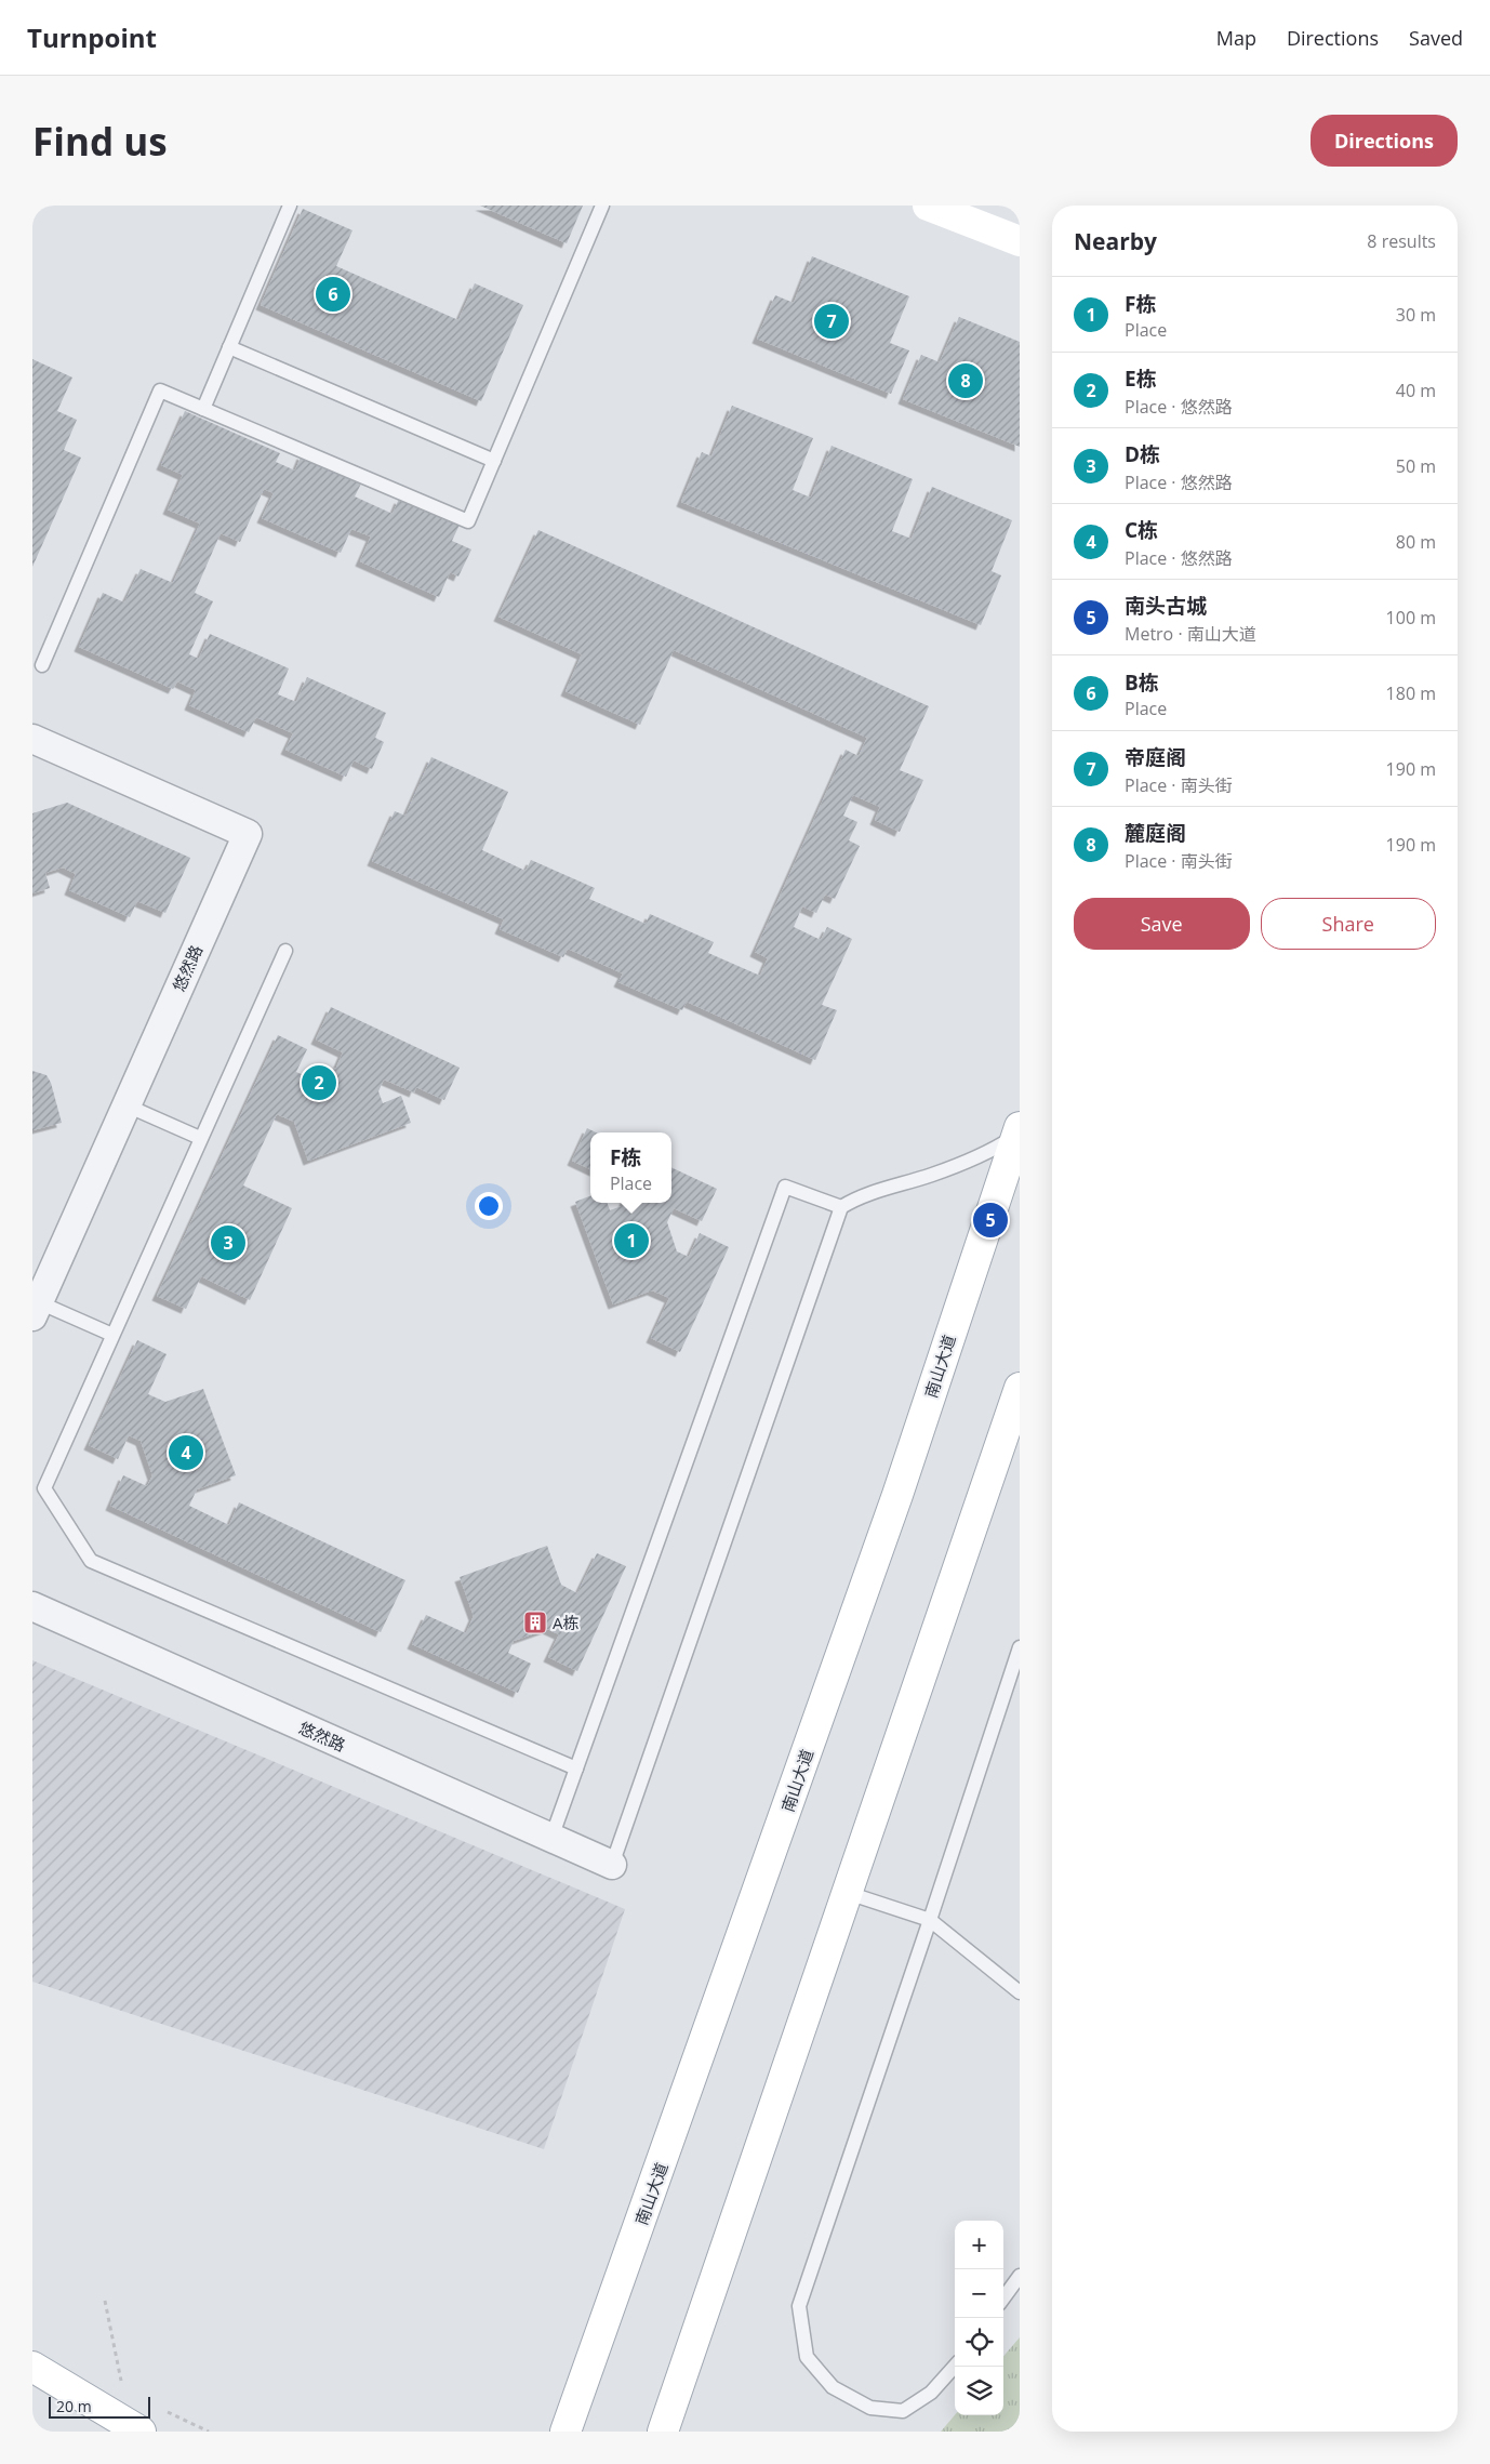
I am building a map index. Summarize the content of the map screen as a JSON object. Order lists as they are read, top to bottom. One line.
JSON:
{"streets":{"main road":["南山大道"],"street":["悠然路"]},"places":{"building":["A栋"]},"scale_bar":"20 m","page":{"header":"Turnpoint","nav":["Map","Directions","Saved"],"buttons":["Directions",["Save","Share"]],"title":"Find us","heading":["Nearby","8 results"],"pins":["6","7","8","2","5","1","3","4"],"list":[{"mark":"1","name":"F栋","note":"Place","value":"30 m"},{"mark":"2","name":"E栋","note":"Place · 悠然路","value":"40 m"},{"mark":"3","name":"D栋","note":"Place · 悠然路","value":"50 m"},{"mark":"4","name":"C栋","note":"Place · 悠然路","value":"80 m"},{"mark":"5","name":"南头古城","note":"Metro · 南山大道","value":"100 m"},{"mark":"6","name":"B栋","note":"Place","value":"180 m"},{"mark":"7","name":"帝庭阁","note":"Place · 南头街","value":"190 m"},{"mark":"8","name":"麓庭阁","note":"Place · 南头街","value":"190 m"}],"popup":["F栋","Place"],"map_buttons":["+","−"],"scale":"20 m"}}
